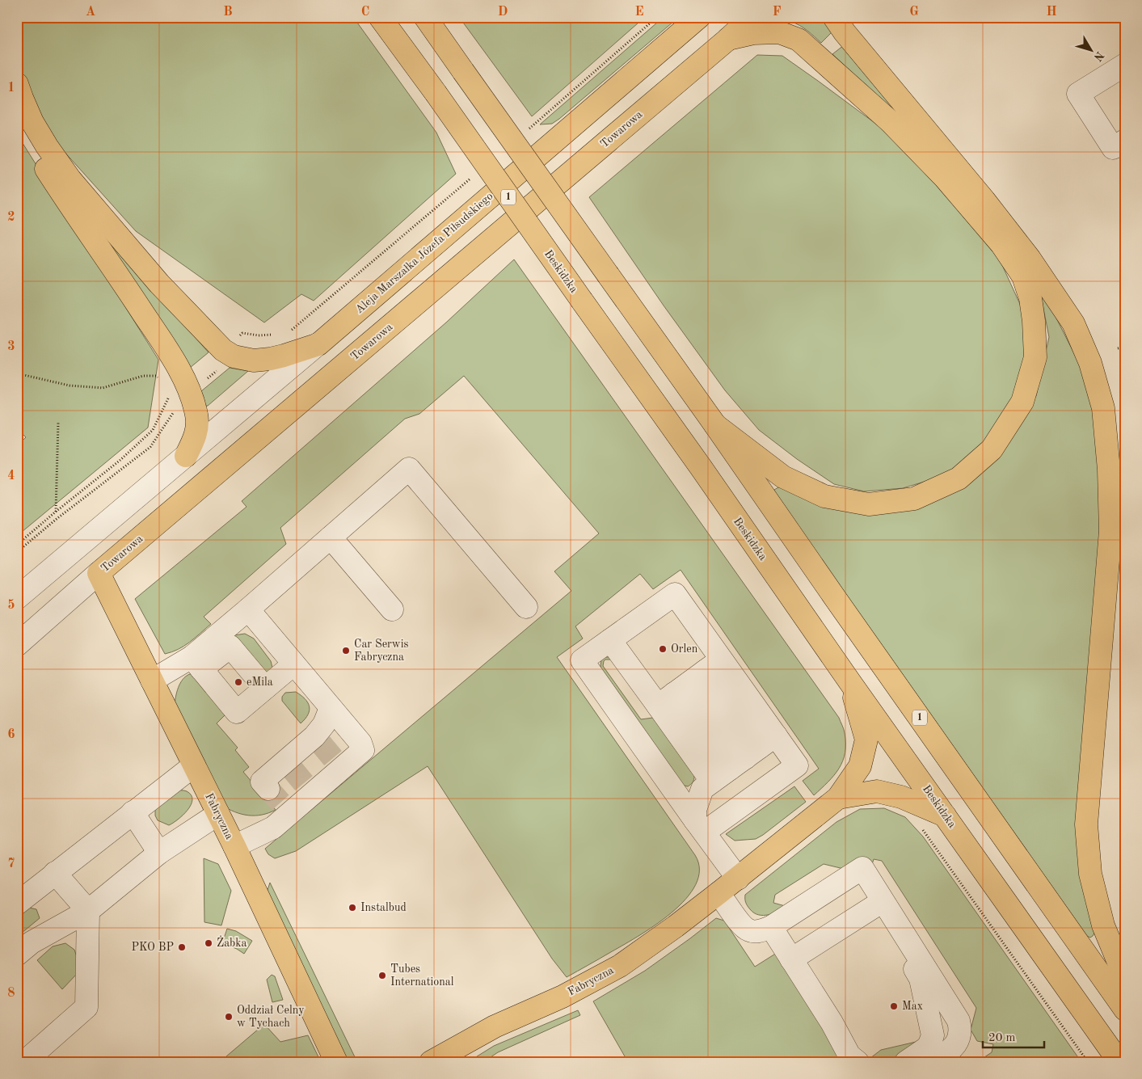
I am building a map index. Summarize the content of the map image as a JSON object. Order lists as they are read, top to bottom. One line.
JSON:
{"streets":{"main road":["Towarowa","1","Aleja Marszałka Józefa Piłsudskiego","Beskidzka","Fabryczna"]},"crossings":[["Towarowa","Fabryczna"]],"places":["Orlen","Car Serwis Fabryczna","eMila","Instalbud","Żabka","PKO BP","Tubes International","Max","Oddział Celny w Tychach"],"scale_bar":"20 m","north":"bottom right","grid":{"columns":["A","B","C","D","E","F","G","H"],"rows":["1","2","3","4","5","6","7","8"]}}
